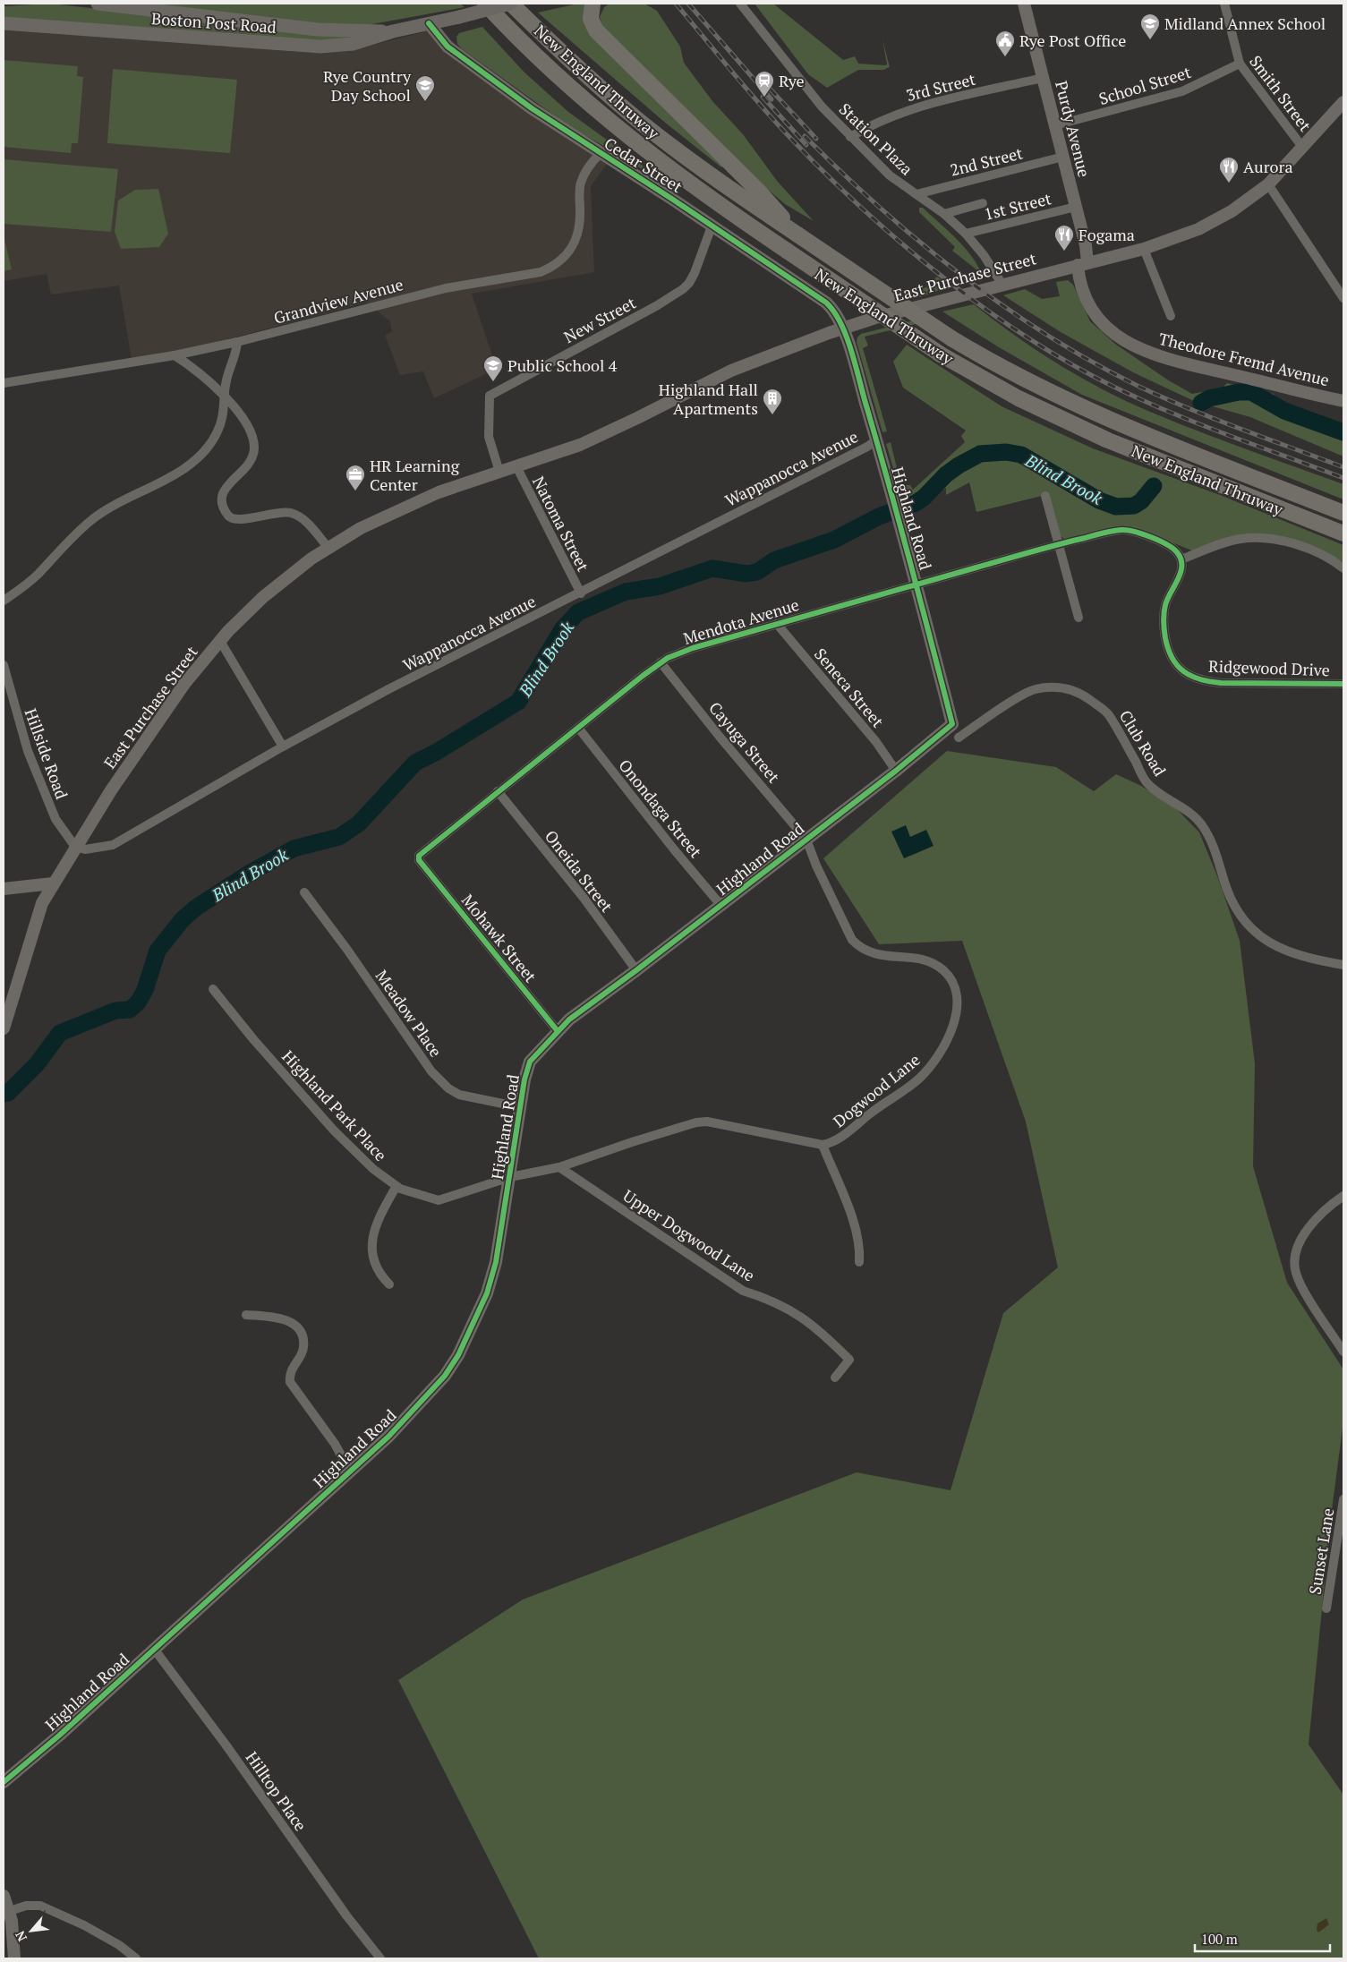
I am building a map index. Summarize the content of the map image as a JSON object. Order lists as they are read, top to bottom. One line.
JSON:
{"streets":{"highway":["New England Thruway"],"main road":["Boston Post Road"],"street":["School Street","3rd Street","Smith Street","Purdy Avenue","Station Plaza","2nd Street","Cedar Street","1st Street","East Purchase Street","Grandview Avenue","New Street","Theodore Fremd Avenue","Wappanocca Avenue","Highland Road","Natoma Street","Mendota Avenue","Ridgewood Drive","Seneca Street","Cayuga Street","Club Road","Hillside Road","Onondaga Street","Oneida Street","Mohawk Street","Meadow Place","Dogwood Lane","Highland Park Place","Upper Dogwood Lane","Sunset Lane","Hilltop Place"]},"crossings":[["Boston Post Road","New England Thruway"],["Boston Post Road","Cedar Street"],["School Street","Smith Street"],["School Street","Purdy Avenue"],["3rd Street","Purdy Avenue"],["3rd Street","Station Plaza"],["Smith Street","East Purchase Street"],["Purdy Avenue","2nd Street"],["Purdy Avenue","1st Street"],["Purdy Avenue","East Purchase Street"],["Purdy Avenue","Theodore Fremd Avenue"],["Station Plaza","2nd Street"],["Station Plaza","1st Street"],["Station Plaza","East Purchase Street"],["Cedar Street","East Purchase Street"],["Cedar Street","Grandview Avenue"],["Cedar Street","New Street"],["Cedar Street","Highland Road"],["East Purchase Street","New Street"],["East Purchase Street","Theodore Fremd Avenue"],["East Purchase Street","Wappanocca Avenue"],["East Purchase Street","Highland Road"],["East Purchase Street","Natoma Street"],["East Purchase Street","Hillside Road"],["Wappanocca Avenue","Highland Road"],["Wappanocca Avenue","Natoma Street"],["Wappanocca Avenue","Hillside Road"],["Highland Road","Mendota Avenue"],["Highland Road","Seneca Street"],["Highland Road","Cayuga Street"],["Highland Road","Onondaga Street"],["Highland Road","Oneida Street"],["Highland Road","Mohawk Street"],["Highland Road","Meadow Place"],["Highland Road","Dogwood Lane"],["Highland Road","Highland Park Place"],["Highland Road","Hilltop Place"],["Mendota Avenue","Seneca Street"],["Mendota Avenue","Cayuga Street"],["Mendota Avenue","Onondaga Street"],["Mendota Avenue","Oneida Street"],["Mendota Avenue","Mohawk Street"],["Cayuga Street","Dogwood Lane"],["Dogwood Lane","Highland Park Place"],["Dogwood Lane","Upper Dogwood Lane"]],"water":["Blind Brook"],"places":{"school or university":["Midland Annex School","Rye Country Day School","Public School 4"],"public building":["Rye Post Office"],"station":["Rye"],"restaurant":["Aurora","Fogama"],"building":["Highland Hall Apartments"],"office":["HR Learning Center"]},"scale_bar":"100 m","north":"bottom left"}
